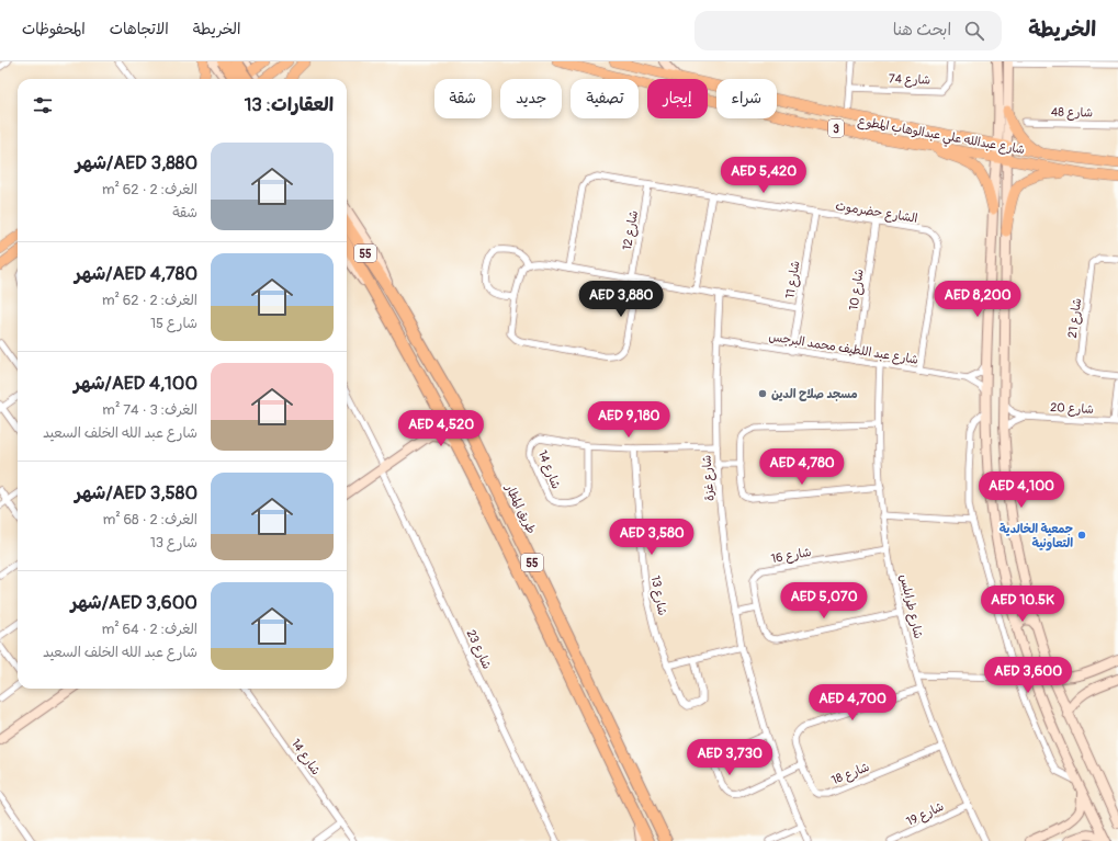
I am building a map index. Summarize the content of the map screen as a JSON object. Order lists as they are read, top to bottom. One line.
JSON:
{"streets":{"highway":["55","طريق المطار"],"main road":["3","شارع عبدالله علي عبدالوهاب المطوع"],"street":["شارع 74","شارع 48","الشارع حضرموت","شارع 12","شارع 11","شارع 10","شارع 21","شارع عبد اللطيف محمد البرجس","شارع 20","شارع 14","شارع غزة","شارع 16","شارع 13","شارع طرابلس","شارع 23","شارع 18","شارع 19"]},"crossings":[["الشارع حضرموت","شارع 12"],["الشارع حضرموت","شارع 11"],["الشارع حضرموت","شارع 10"],["الشارع حضرموت","شارع عبد اللطيف محمد البرجس"],["شارع 11","شارع عبد اللطيف محمد البرجس"],["شارع 10","شارع عبد اللطيف محمد البرجس"],["شارع عبد اللطيف محمد البرجس","شارع غزة"],["شارع عبد اللطيف محمد البرجس","شارع طرابلس"],["شارع 14","شارع غزة"],["شارع 14","شارع 13"],["شارع 16","شارع طرابلس"],["شارع طرابلس","شارع 18"],["شارع طرابلس","شارع 19"]],"places":["مسجد صلاح الدين","جمعية الخالدية التعاونية"],"page":{"header":"الخريطة","search":"ابحث هنا","nav":["الخريطة","الاتجاهات","المحفوظات"],"chip":["شراء","إيجار","تصفية","جديد","شقة"],"heading":"العقارات: 13","list":[{"name":"AED 3,880/شهر","note":"الغرف: 2 · 62 m² · شقة"},{"name":"AED 4,780/شهر","note":"الغرف: 2 · 62 m² · شارع 15"},{"name":"AED 4,100/شهر","note":"الغرف: 3 · 74 m² · شارع عبد الله الخلف السعيد"},{"name":"AED 3,580/شهر","note":"الغرف: 2 · 68 m² · شارع 13"},{"name":"AED 3,600/شهر","note":"الغرف: 2 · 64 m² · شارع عبد الله الخلف السعيد"}],"price":["AED 5,420","AED 3,880","AED 8,200","AED 9,180","AED 4,520","AED 4,780","AED 4,100","AED 3,580","AED 5,070","AED 10.5K","AED 3,600","AED 4,700","AED 3,730"]}}
